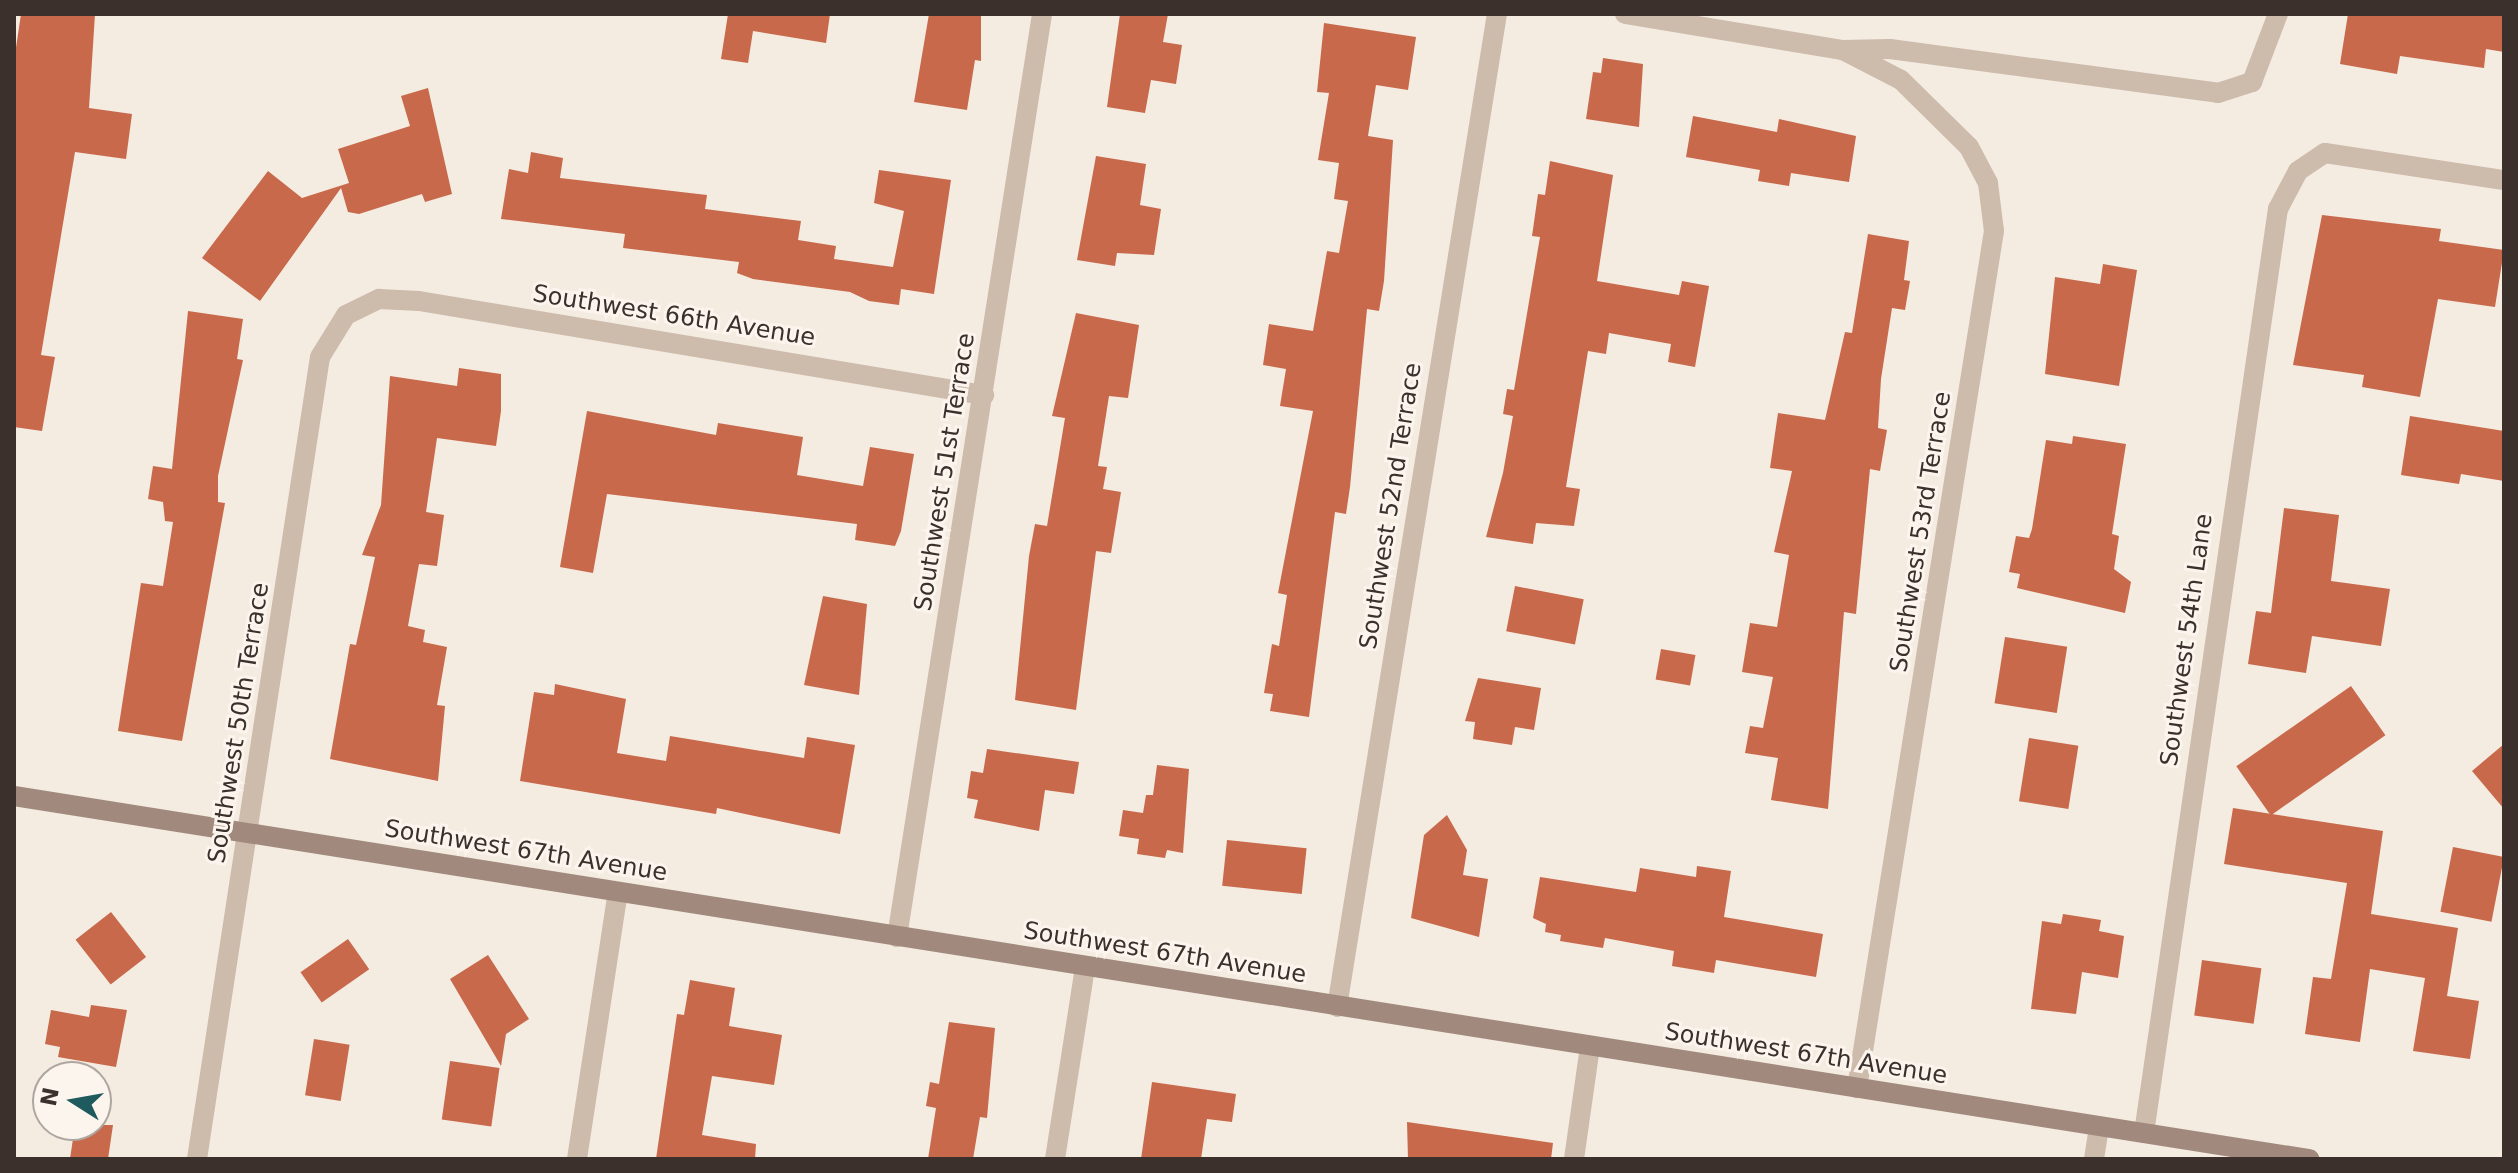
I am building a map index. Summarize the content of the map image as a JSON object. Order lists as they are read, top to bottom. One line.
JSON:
{"streets":{"main road":["Southwest 67th Avenue"],"street":["Southwest 66th Avenue","Southwest 51st Terrace","Southwest 52nd Terrace","Southwest 53rd Terrace","Southwest 54th Lane","Southwest 50th Terrace"]},"crossings":[["Southwest 66th Avenue","Southwest 51st Terrace"],["Southwest 66th Avenue","Southwest 50th Terrace"],["Southwest 51st Terrace","Southwest 67th Avenue"],["Southwest 52nd Terrace","Southwest 67th Avenue"],["Southwest 53rd Terrace","Southwest 67th Avenue"],["Southwest 54th Lane","Southwest 67th Avenue"],["Southwest 50th Terrace","Southwest 67th Avenue"]],"north":"left"}
